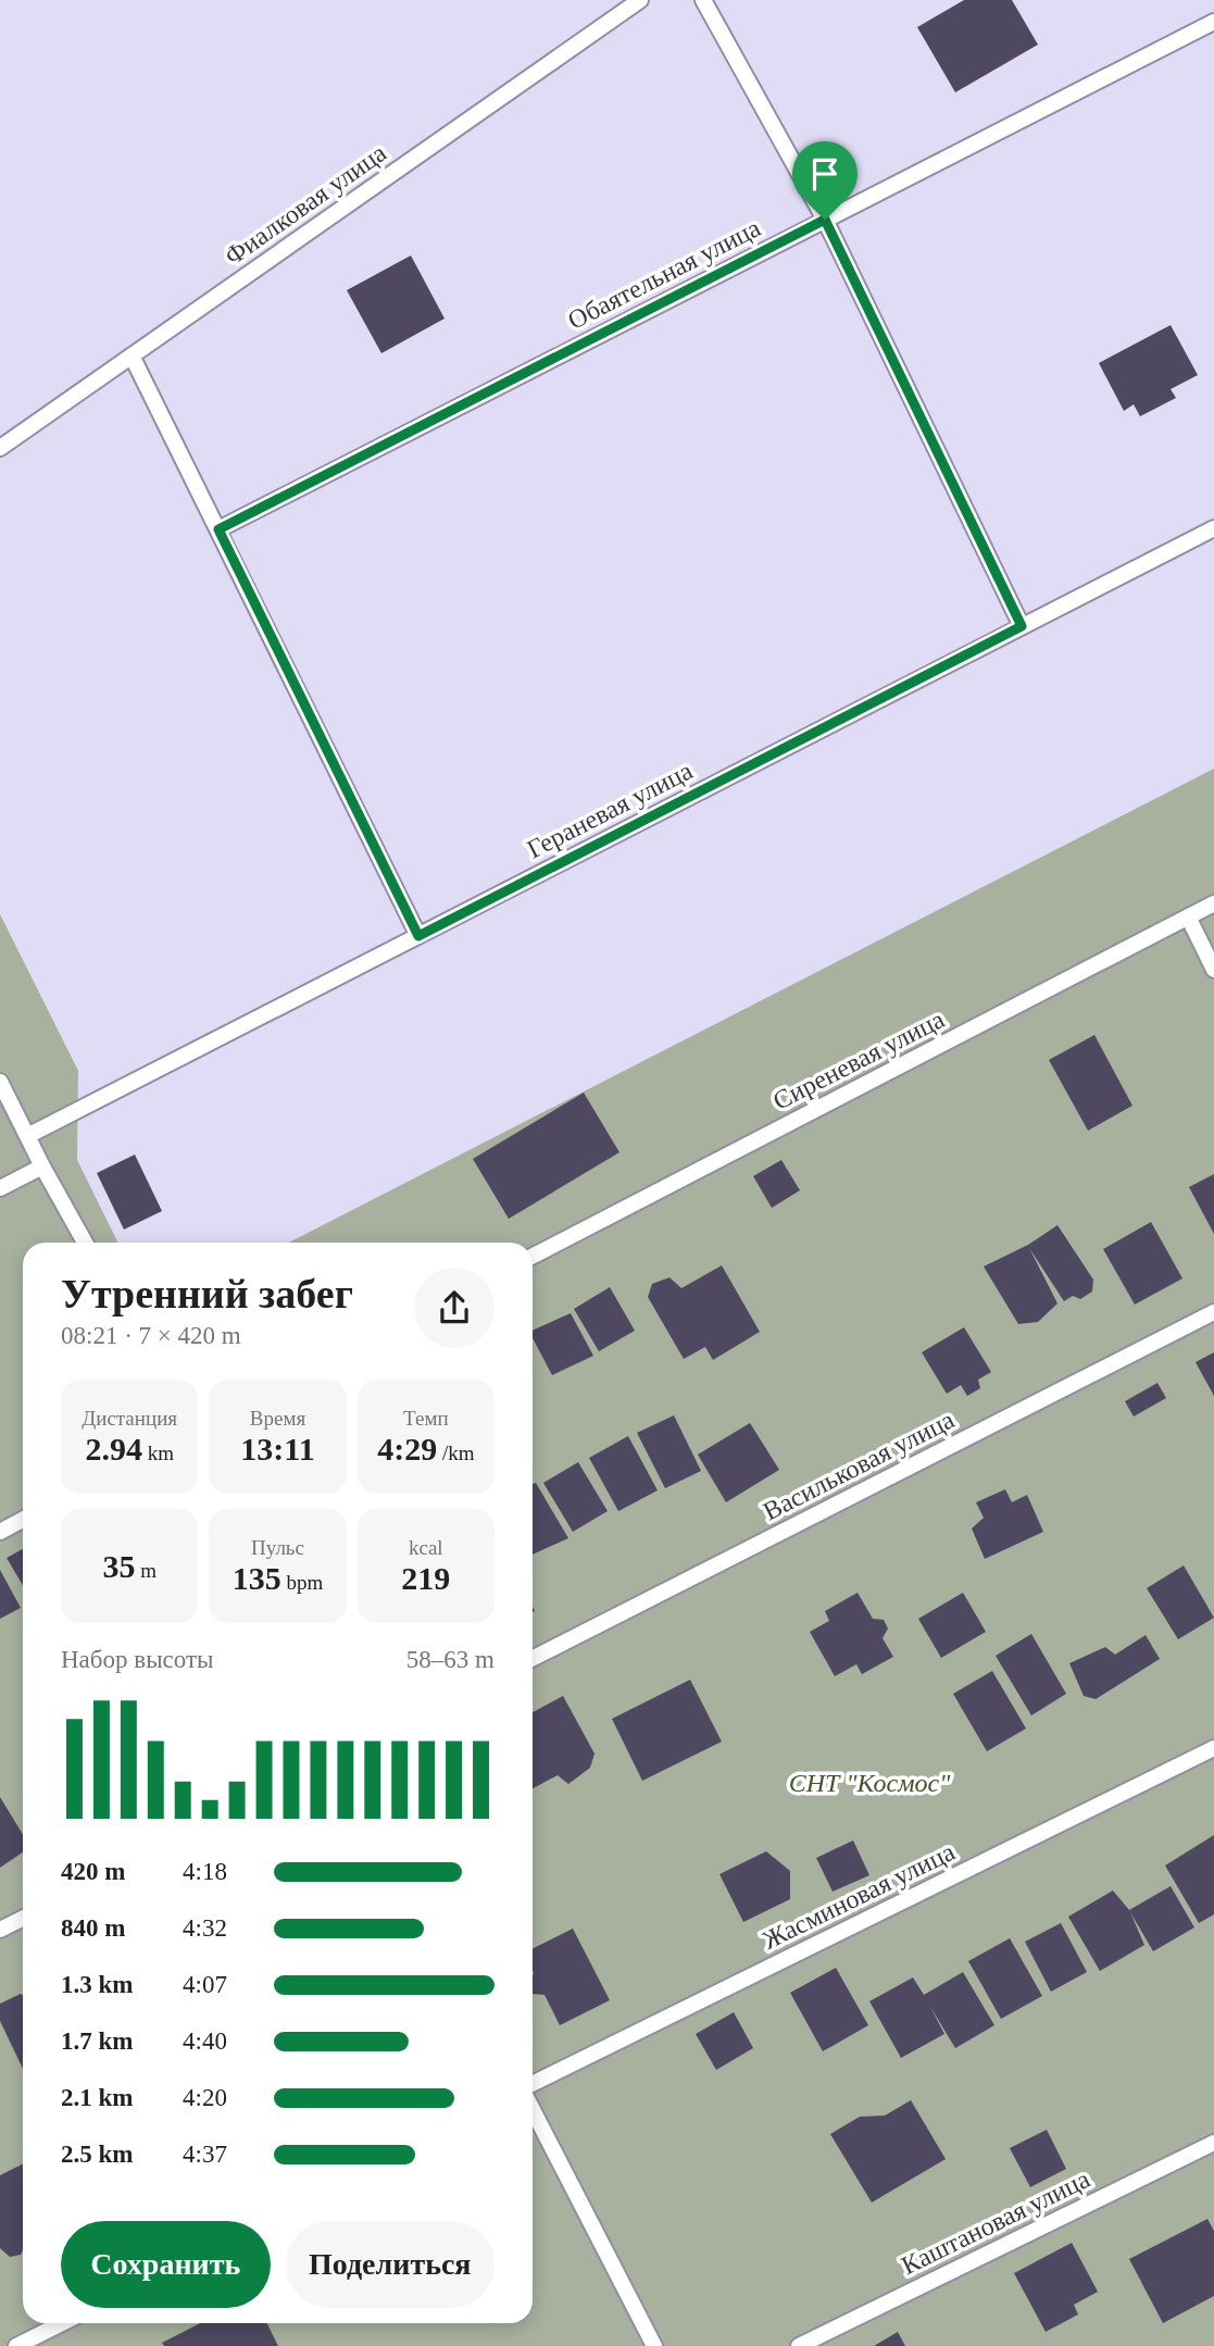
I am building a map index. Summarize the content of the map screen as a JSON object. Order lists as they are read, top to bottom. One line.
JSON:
{"streets":{"lane":["Фиалковая улица","Обаятельная улица","Гераневая улица","Сиреневая улица","Васильковая улица","Жасминовая улица","Каштановая улица"]},"parks":["СНТ \"Космос\""],"page":{"heading":["Утренний забег","08:21 · 7 × 420 m"],"stats":[["Дистанция","2.94 km"],["Время","13:11"],["Темп","4:29 /km"],["35 m"],["Пульс","135 bpm"],["kcal","219"]],"chart":["Набор высоты","58–63 m"],"list":[{"name":"420 m","note":"4:18"},{"name":"840 m","note":"4:32"},{"name":"1.3 km","note":"4:07"},{"name":"1.7 km","note":"4:40"},{"name":"2.1 km","note":"4:20"},{"name":"2.5 km","note":"4:37"}],"buttons":["Сохранить","Поделиться"]}}
